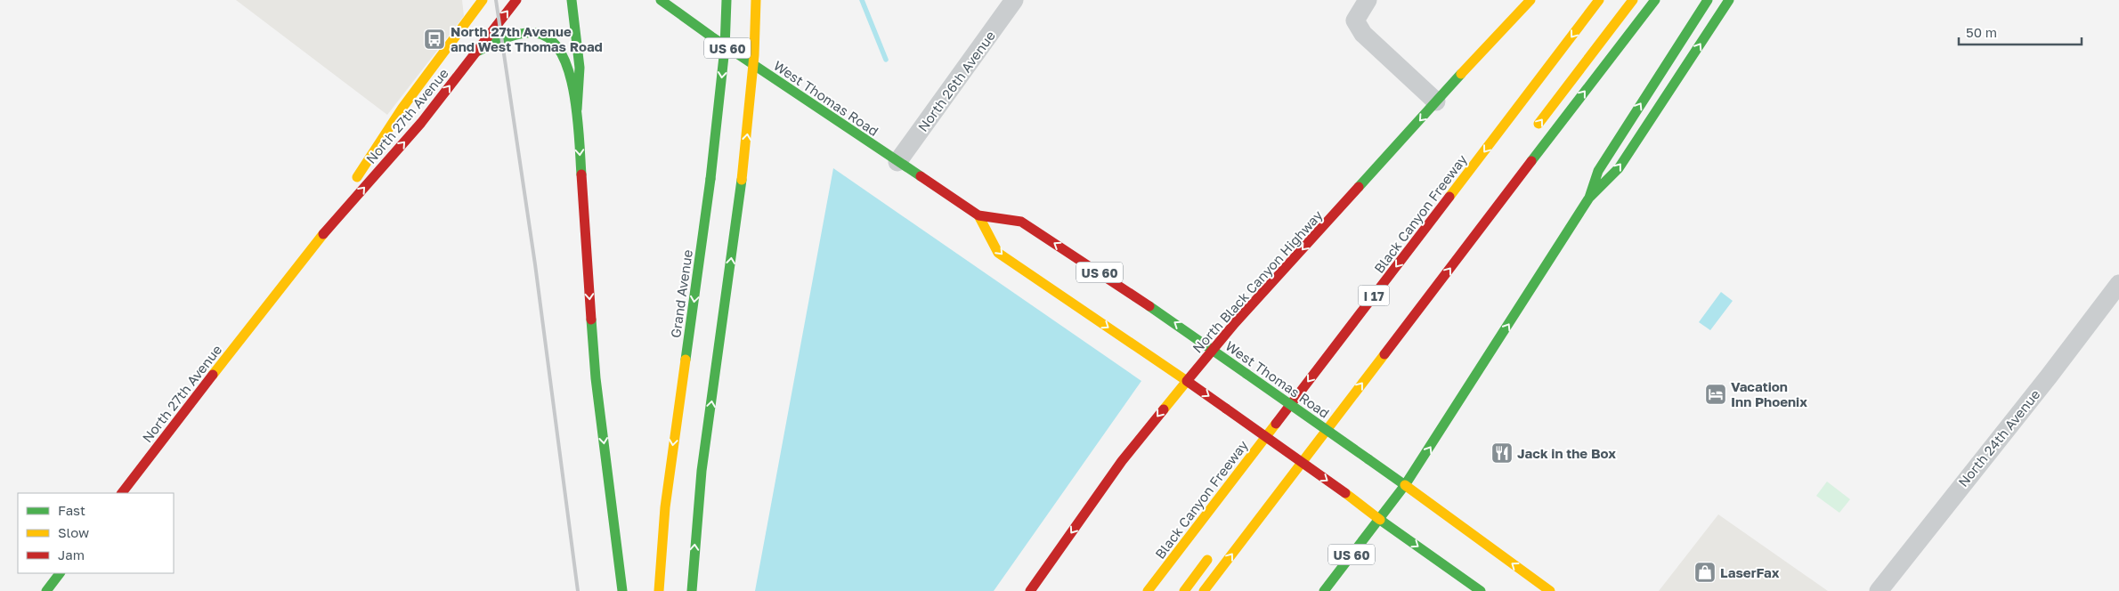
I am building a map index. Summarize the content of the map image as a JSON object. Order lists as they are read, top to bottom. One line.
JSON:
{"streets":{"main road":["US 60","West Thomas Road","North 27th Avenue","Black Canyon Freeway","North Black Canyon Highway","Grand Avenue","I 17"],"street":["North 26th Avenue","North 24th Avenue"]},"crossings":[["US 60","West Thomas Road"],["North 26th Avenue","West Thomas Road"],["West Thomas Road","North Black Canyon Highway"]],"one_way":["North Black Canyon Highway"],"places":{"bus stop":["North 27th Avenue and West Thomas Road"],"hotel":["Vacation Inn Phoenix"],"restaurant":["Jack in the Box"],"shop":["LaserFax"]},"legend":["Fast","Slow","Jam"],"scale_bar":"50 m"}
